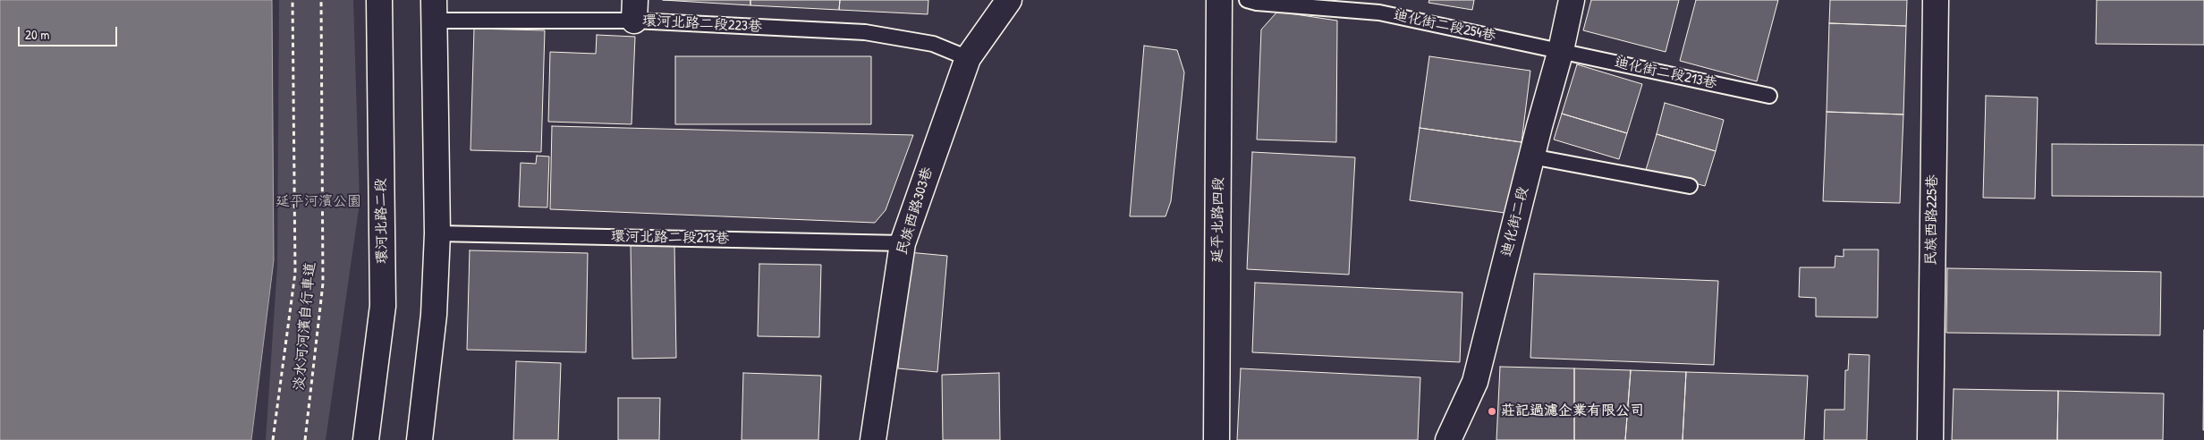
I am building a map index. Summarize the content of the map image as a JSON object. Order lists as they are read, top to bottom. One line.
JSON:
{"streets":{"street":["民族西路303巷","延平北路四段","民族西路225巷","環河北路二段","迪化街二段"],"lane":["環河北路二段223巷","迪化街二段254巷","迪化街二段213巷","環河北路二段213巷"],"path":["淡水河河濱自行車道"]},"crossings":[["環河北路二段223巷","民族西路303巷"],["迪化街二段254巷","迪化街二段213巷"],["迪化街二段254巷","迪化街二段"],["迪化街二段213巷","迪化街二段"],["民族西路303巷","環河北路二段213巷"]],"parks":["延平河濱公園"],"places":["莊記過濾企業有限公司"],"scale_bar":"20 m"}
